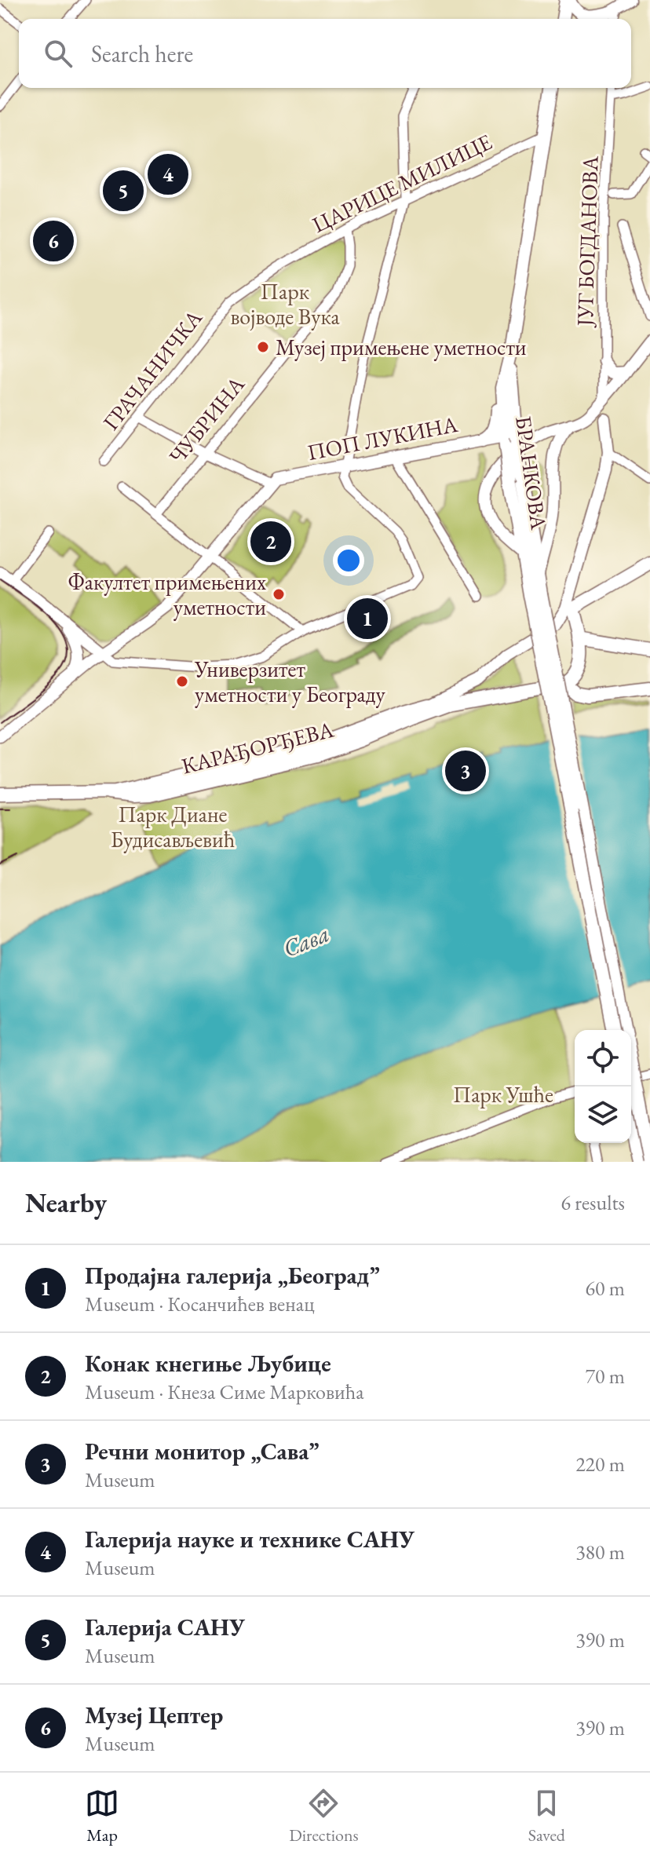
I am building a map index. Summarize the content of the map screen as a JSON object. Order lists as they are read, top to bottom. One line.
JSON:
{"streets":{"main road":["БРАНКОВА","КАРАЂОРЂЕВА"],"street":["ЦАРИЦЕ МИЛИЦЕ","ЈУГ БОГДАНОВА","ГРАЧАНИЧКА","ЧУБРИНА","ПОП ЛУКИНА"]},"crossings":[["ЦАРИЦЕ МИЛИЦЕ","ГРАЧАНИЧКА"],["ЦАРИЦЕ МИЛИЦЕ","ЧУБРИНА"],["ЦАРИЦЕ МИЛИЦЕ","БРАНКОВА"],["ЈУГ БОГДАНОВА","ПОП ЛУКИНА"],["ПОП ЛУКИНА","БРАНКОВА"]],"water":["Сава"],"parks":["Парк војводе Вука","Парк Диане Будисављевић","Парк Ушће"],"places":["Музеј примењене уметности","Факултет примењених уметности","Универзитет уметности у Београду"],"page":{"search":"Search here","pins":["4","5","6","2","1","3"],"heading":["Nearby","6 results"],"list":[{"mark":"1","name":"Продајна галерија „Београд”","note":"Museum · Косанчићев венац","value":"60 m"},{"mark":"2","name":"Конак кнегиње Љубице","note":"Museum · Кнеза Симе Марковића","value":"70 m"},{"mark":"3","name":"Речни монитор „Сава”","note":"Museum","value":"220 m"},{"mark":"4","name":"Галерија науке и технике САНУ","note":"Museum","value":"380 m"},{"mark":"5","name":"Галерија САНУ","note":"Museum","value":"390 m"},{"mark":"6","name":"Музеј Цептер","note":"Museum","value":"390 m"}],"nav":["Map","Directions","Saved"]}}
